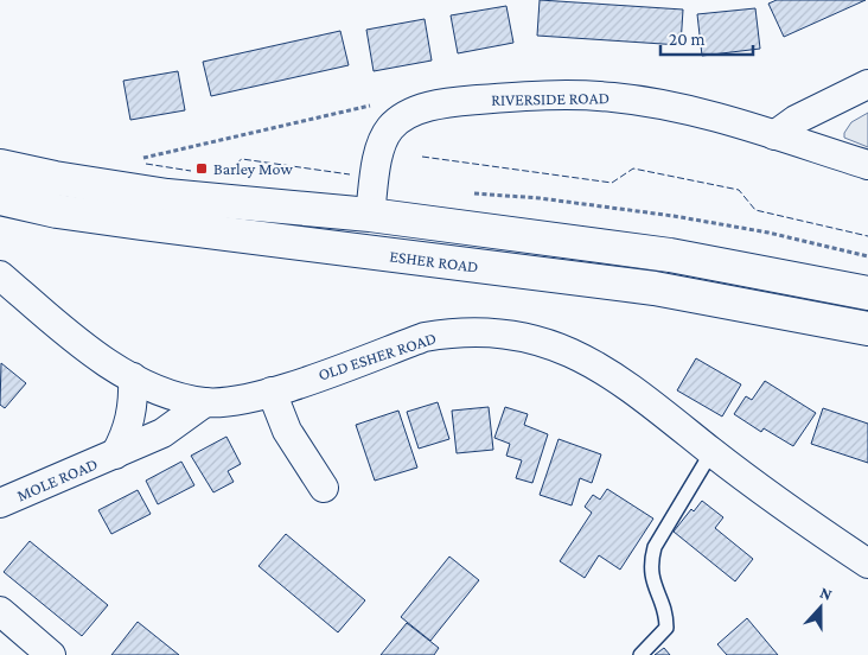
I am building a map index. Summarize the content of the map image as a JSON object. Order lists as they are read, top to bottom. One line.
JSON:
{"streets":{"main road":["ESHER ROAD"],"street":["RIVERSIDE ROAD","OLD ESHER ROAD","MOLE ROAD"]},"crossings":[["OLD ESHER ROAD","MOLE ROAD"]],"places":{"transit":["Barley Mow"]},"scale_bar":"20 m","north":"top"}
